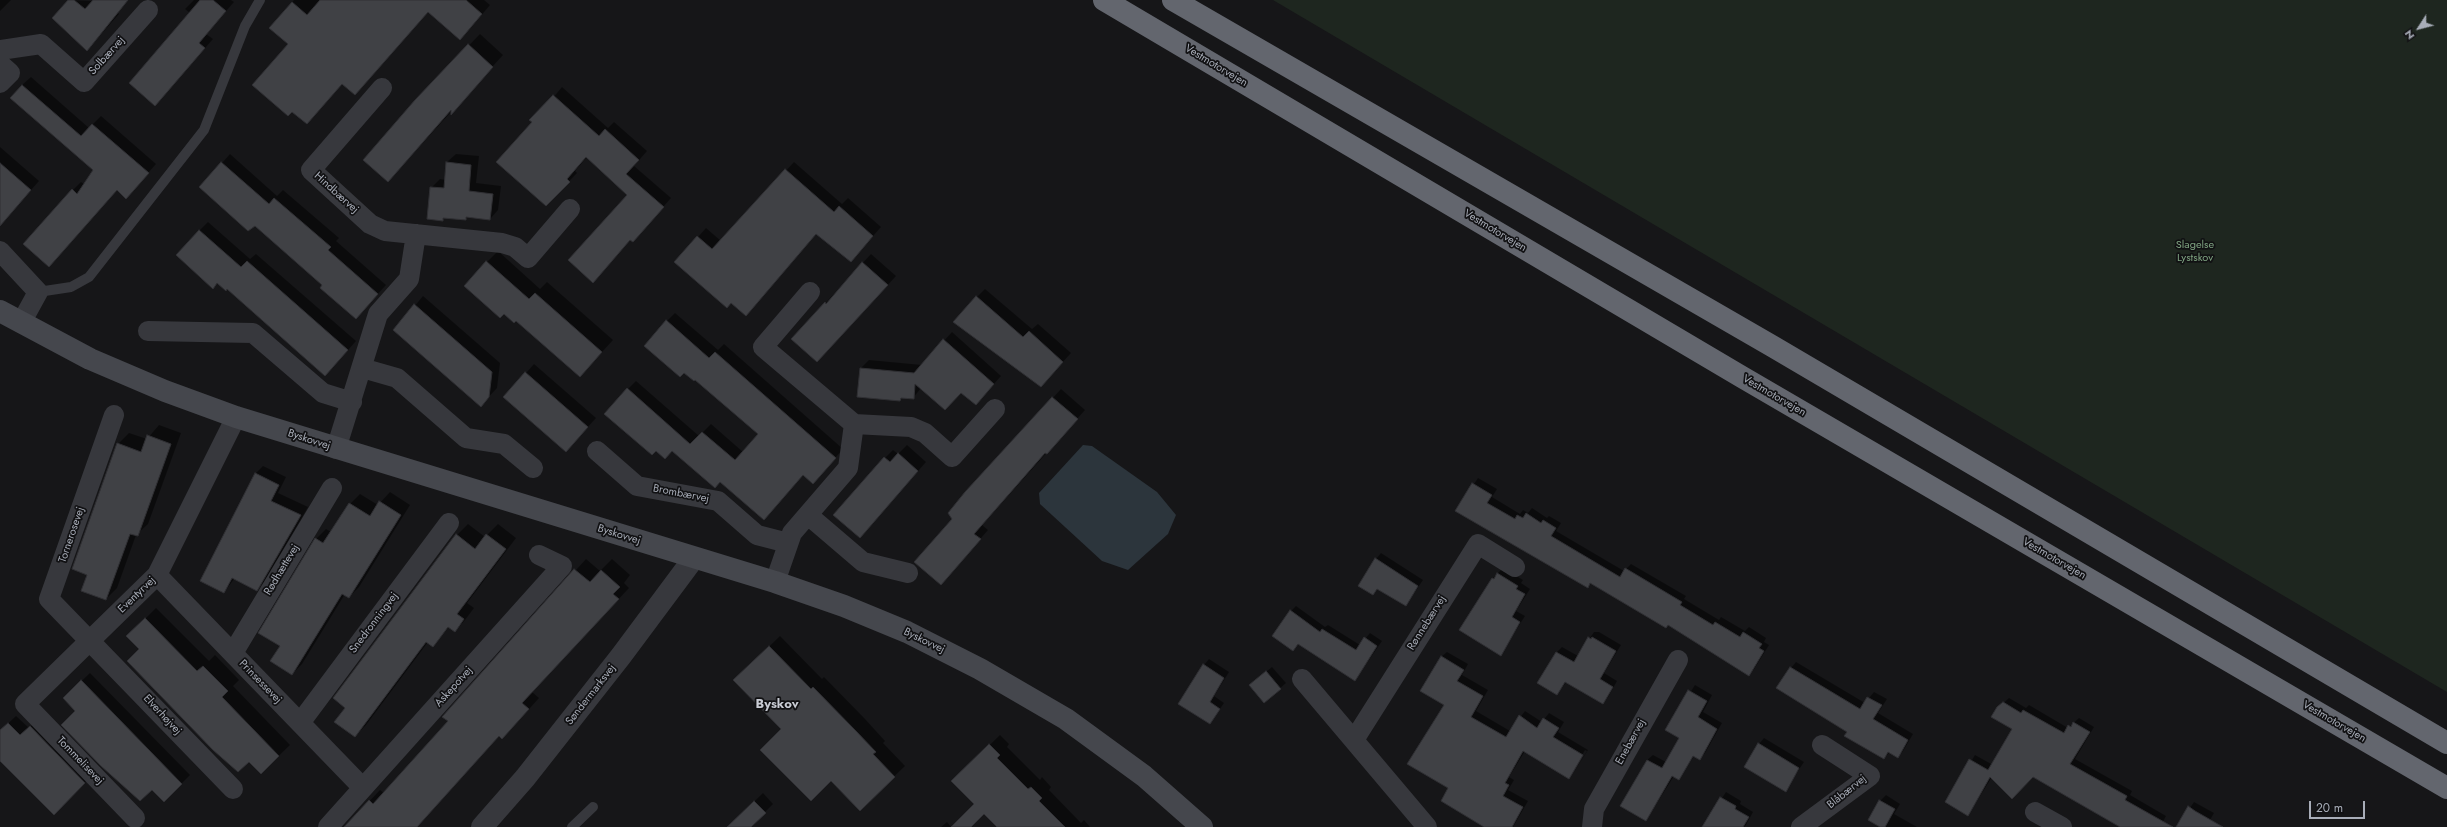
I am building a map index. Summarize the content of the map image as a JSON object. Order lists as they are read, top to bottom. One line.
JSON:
{"streets":{"highway":["Vestmotorvejen"],"main road":["Byskovvej"],"street":["Solbærvej","Hindbærvej","Brombærvej","Tornerosevej","Rødhættevej","Eventyrvej","Snedronningvej","Rønnebærvej","Prinsessevej","Askepotvej","Søndermarksvej","Elverhøjvej","Enebærvej","Tommelisevej","Blåbærvej"]},"crossings":[["Byskovvej","Eventyrvej"],["Byskovvej","Søndermarksvej"],["Tornerosevej","Eventyrvej"],["Tornerosevej","Elverhøjvej"],["Rødhættevej","Prinsessevej"],["Eventyrvej","Prinsessevej"],["Eventyrvej","Elverhøjvej"],["Eventyrvej","Tommelisevej"],["Snedronningvej","Prinsessevej"],["Prinsessevej","Askepotvej"]],"districts":["Byskov"],"parks":["Slagelse Lystskov"],"scale_bar":"20 m","north":"bottom left"}
